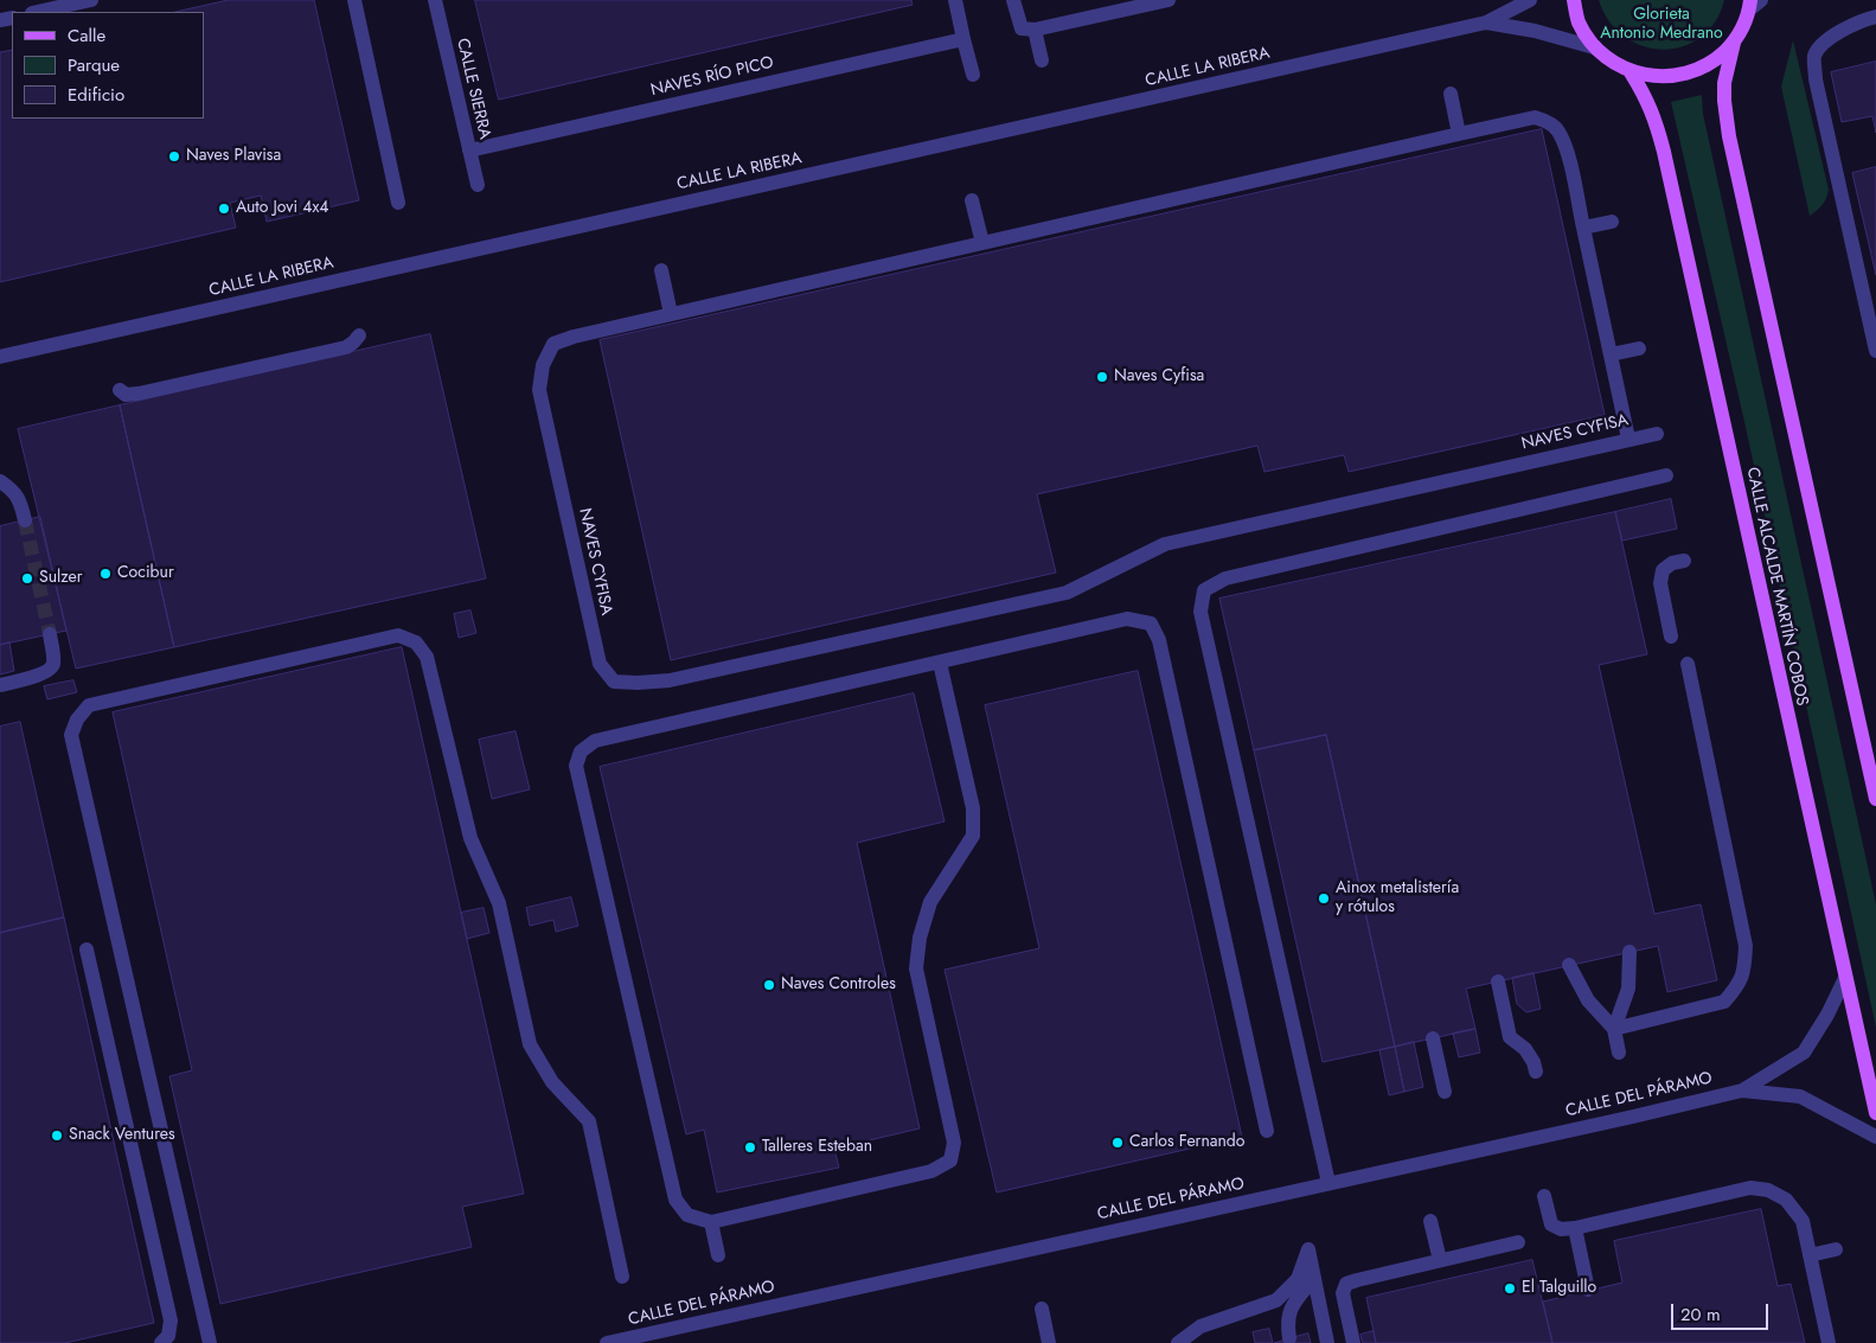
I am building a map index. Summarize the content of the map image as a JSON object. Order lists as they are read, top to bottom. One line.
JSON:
{"streets":{"main road":["CALLE ALCALDE MARTÍN COBOS"],"street":["CALLE LA RIBERA","NAVES RÍO PICO","CALLE SIERRA","NAVES CYFISA","CALLE DEL PÁRAMO"]},"crossings":[["NAVES RÍO PICO","CALLE SIERRA"],["CALLE ALCALDE MARTÍN COBOS","CALLE DEL PÁRAMO"]],"parks":["Glorieta Antonio Medrano"],"places":["Naves Plavisa","Auto Jovi 4x4","Naves Cyfisa","Cocibur","Sulzer","Ainox metalistería y rótulos","Naves Controles","Snack Ventures","Carlos Fernando","Talleres Esteban","El Talguillo"],"legend":["Calle","Parque","Edificio"],"scale_bar":"20 m"}
